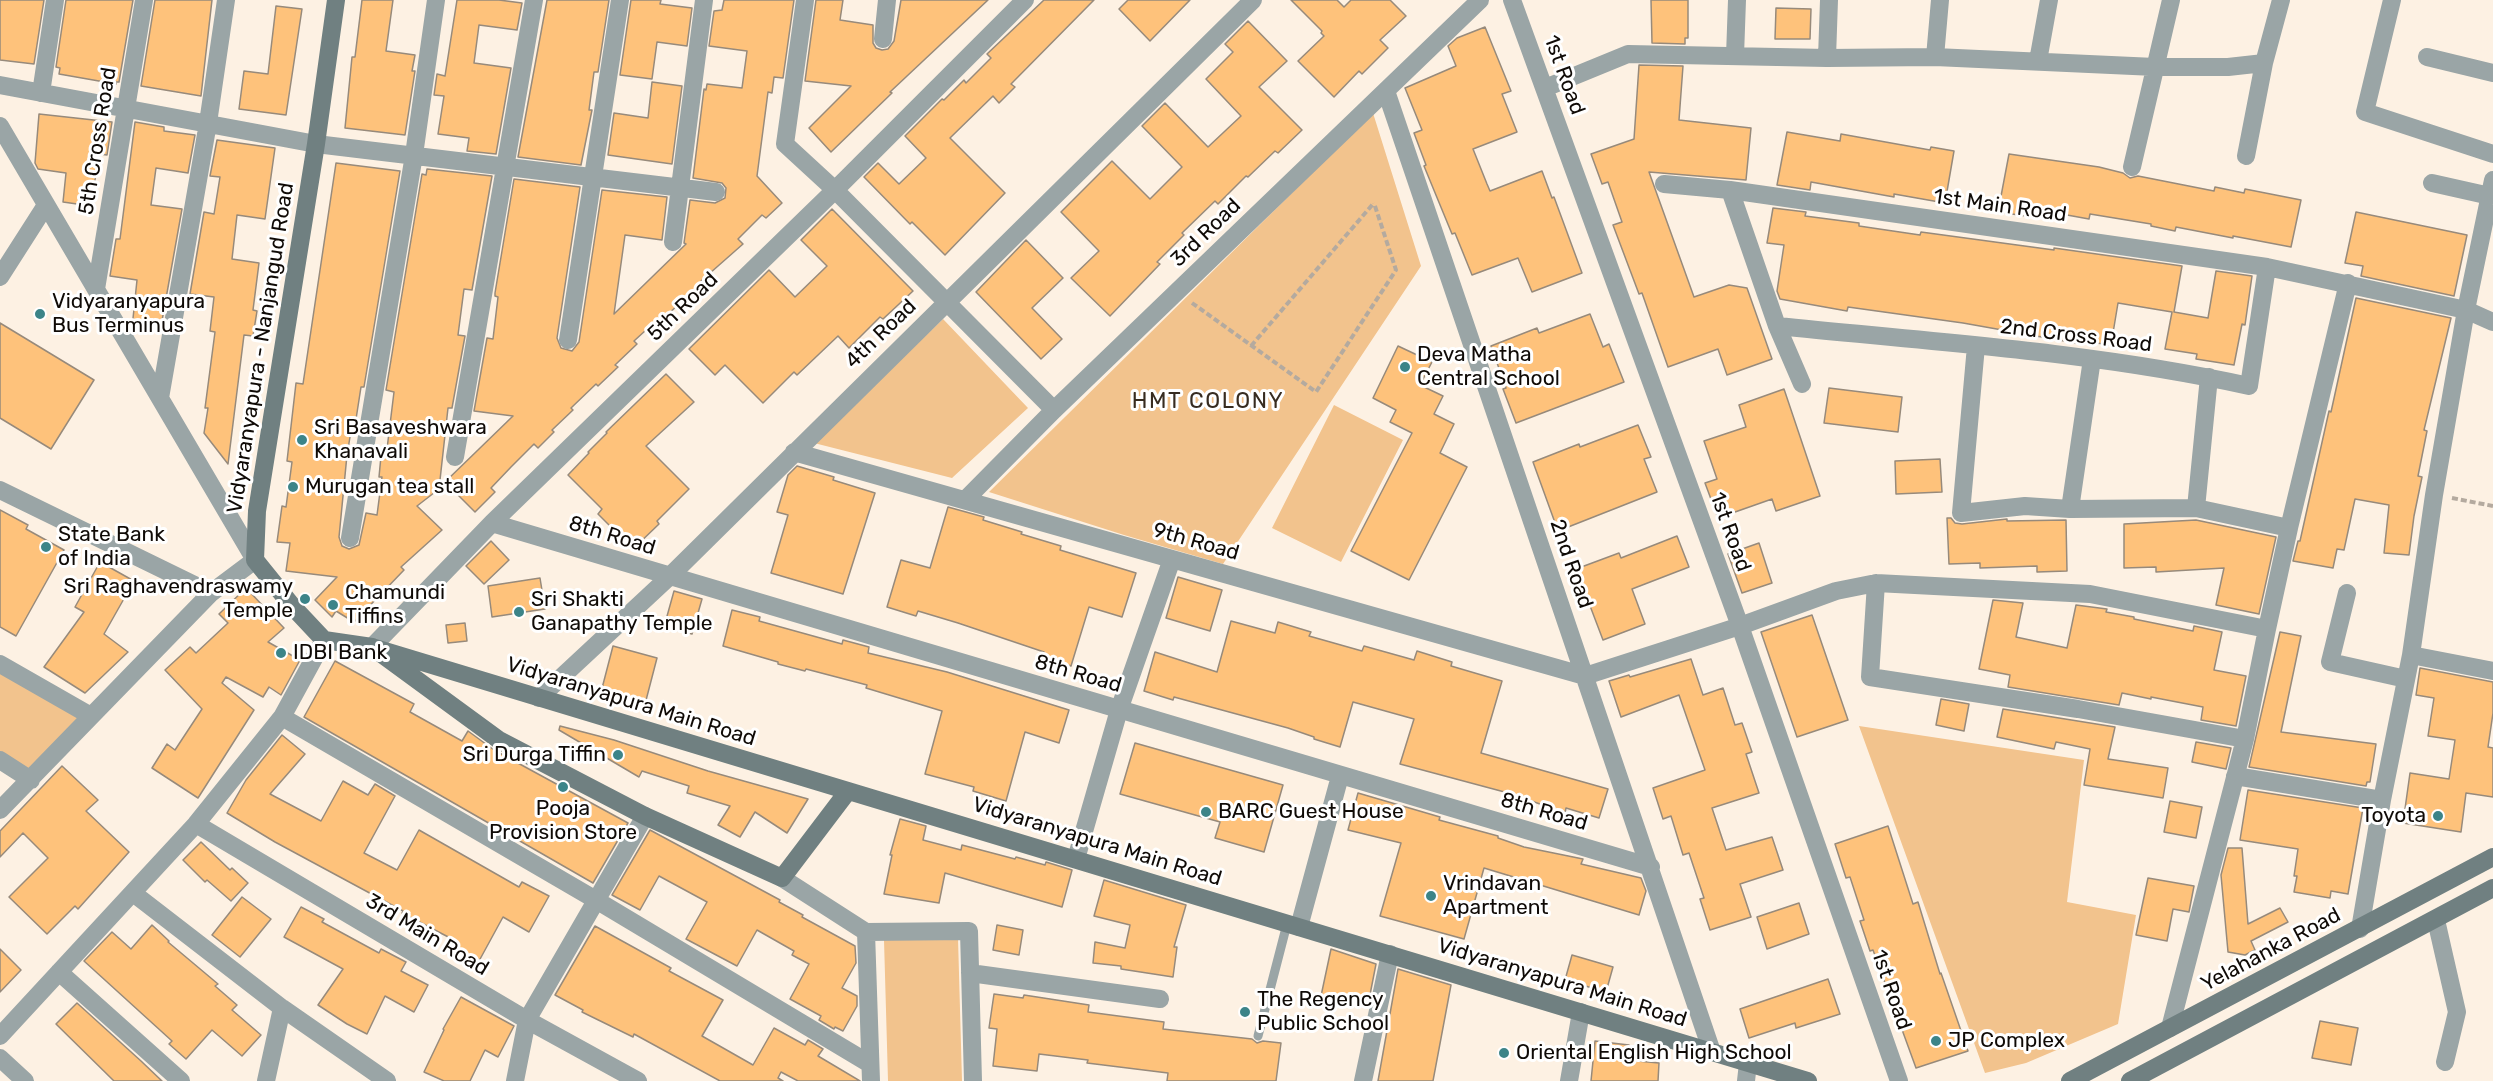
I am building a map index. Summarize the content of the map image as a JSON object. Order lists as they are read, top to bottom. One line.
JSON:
{"streets":{"main road":["Vidyaranyapura - Nanjangud Road","Vidyaranyapura Main Road","Yelahanka Road"],"street":["1st Road","5th Cross Road","1st Main Road","3rd Road","5th Road","4th Road","2nd Cross Road","8th Road","9th Road","2nd Road","3rd Main Road"]},"crossings":[["1st Main Road","2nd Cross Road"],["3rd Road","9th Road"],["3rd Road","2nd Road"],["5th Road","8th Road"],["5th Road","Vidyaranyapura Main Road"],["4th Road","8th Road"],["4th Road","9th Road"],["4th Road","Vidyaranyapura Main Road"],["8th Road","2nd Road"],["9th Road","2nd Road"],["2nd Road","Vidyaranyapura Main Road"]],"districts":["HMT COLONY"],"places":["Vidyaranyapura Bus Terminus","Deva Matha Central School","Sri Basaveshwara Khanavali","Murugan tea stall","State Bank of India","Sri Raghavendraswamy Temple","Chamundi Tiffins","Sri Shakti Ganapathy Temple","IDBI Bank","Sri Durga Tiffin","Pooja Provision Store","BARC Guest House","Toyota","Vrindavan Apartment","The Regency Public School","JP Complex","Oriental English High School"]}
